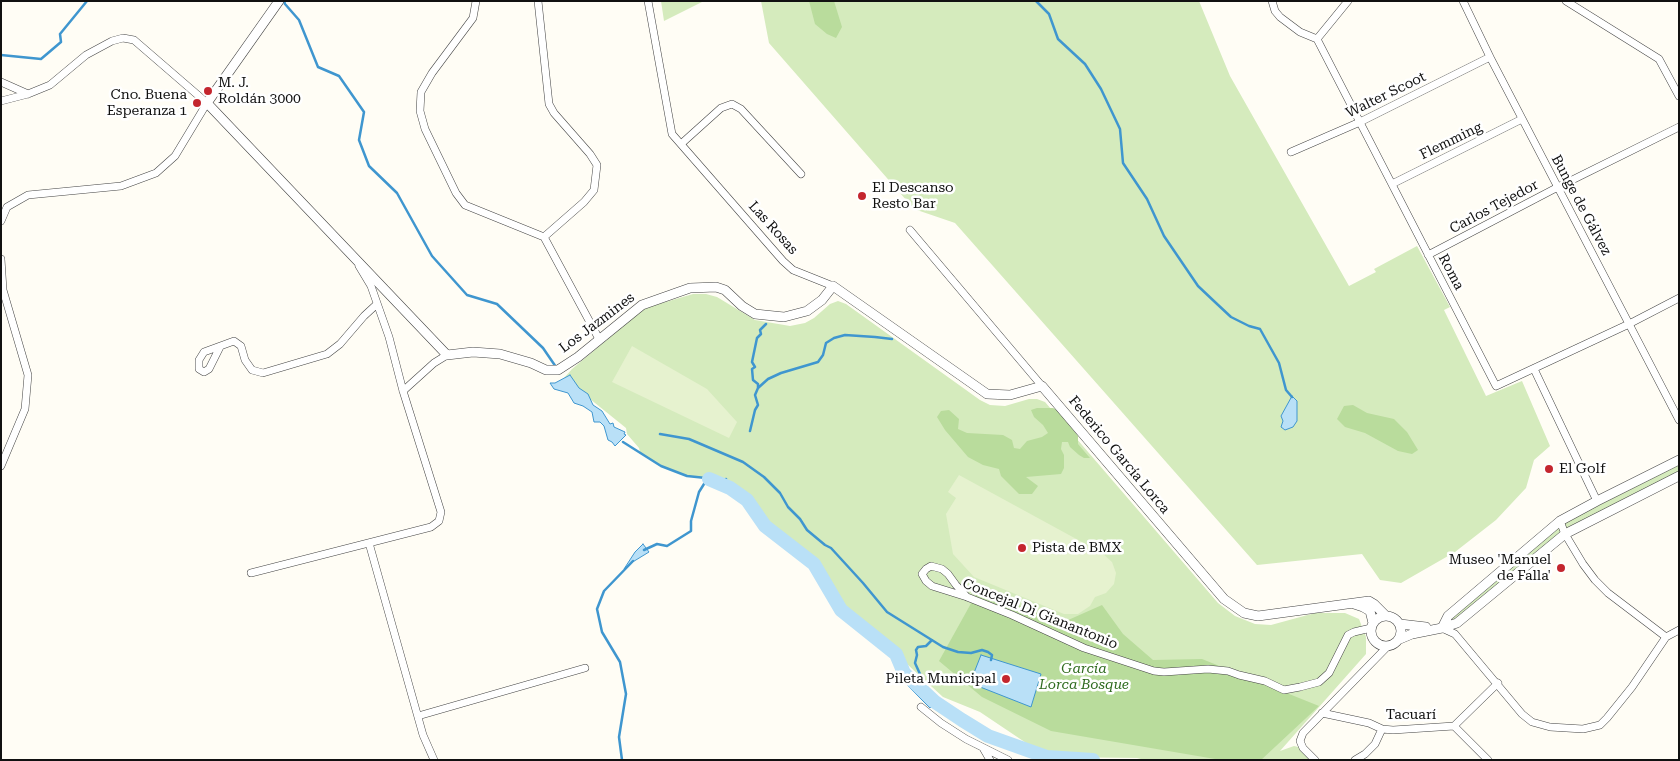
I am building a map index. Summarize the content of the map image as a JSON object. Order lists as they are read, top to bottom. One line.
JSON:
{"streets":{"street":["Walter Scoot","Flemming","Bunge de Gálvez","Carlos Tejedor","Las Rosas","Roma","Los Jazmines","Federico García Lorca","Concejal Di Gianantonio","Tacuarí"]},"crossings":[["Walter Scoot","Bunge de Gálvez"],["Walter Scoot","Roma"],["Flemming","Bunge de Gálvez"],["Flemming","Roma"],["Bunge de Gálvez","Carlos Tejedor"],["Bunge de Gálvez","Roma"],["Carlos Tejedor","Roma"],["Las Rosas","Los Jazmines"],["Las Rosas","Federico García Lorca"],["Federico García Lorca","Concejal Di Gianantonio"]],"parks":["García Lorca Bosque"],"places":["M. J. Roldán 3000","Cno. Buena Esperanza 1","El Descanso Resto Bar","El Golf","Pista de BMX","Museo 'Manuel de Falla'","Pileta Municipal"]}
